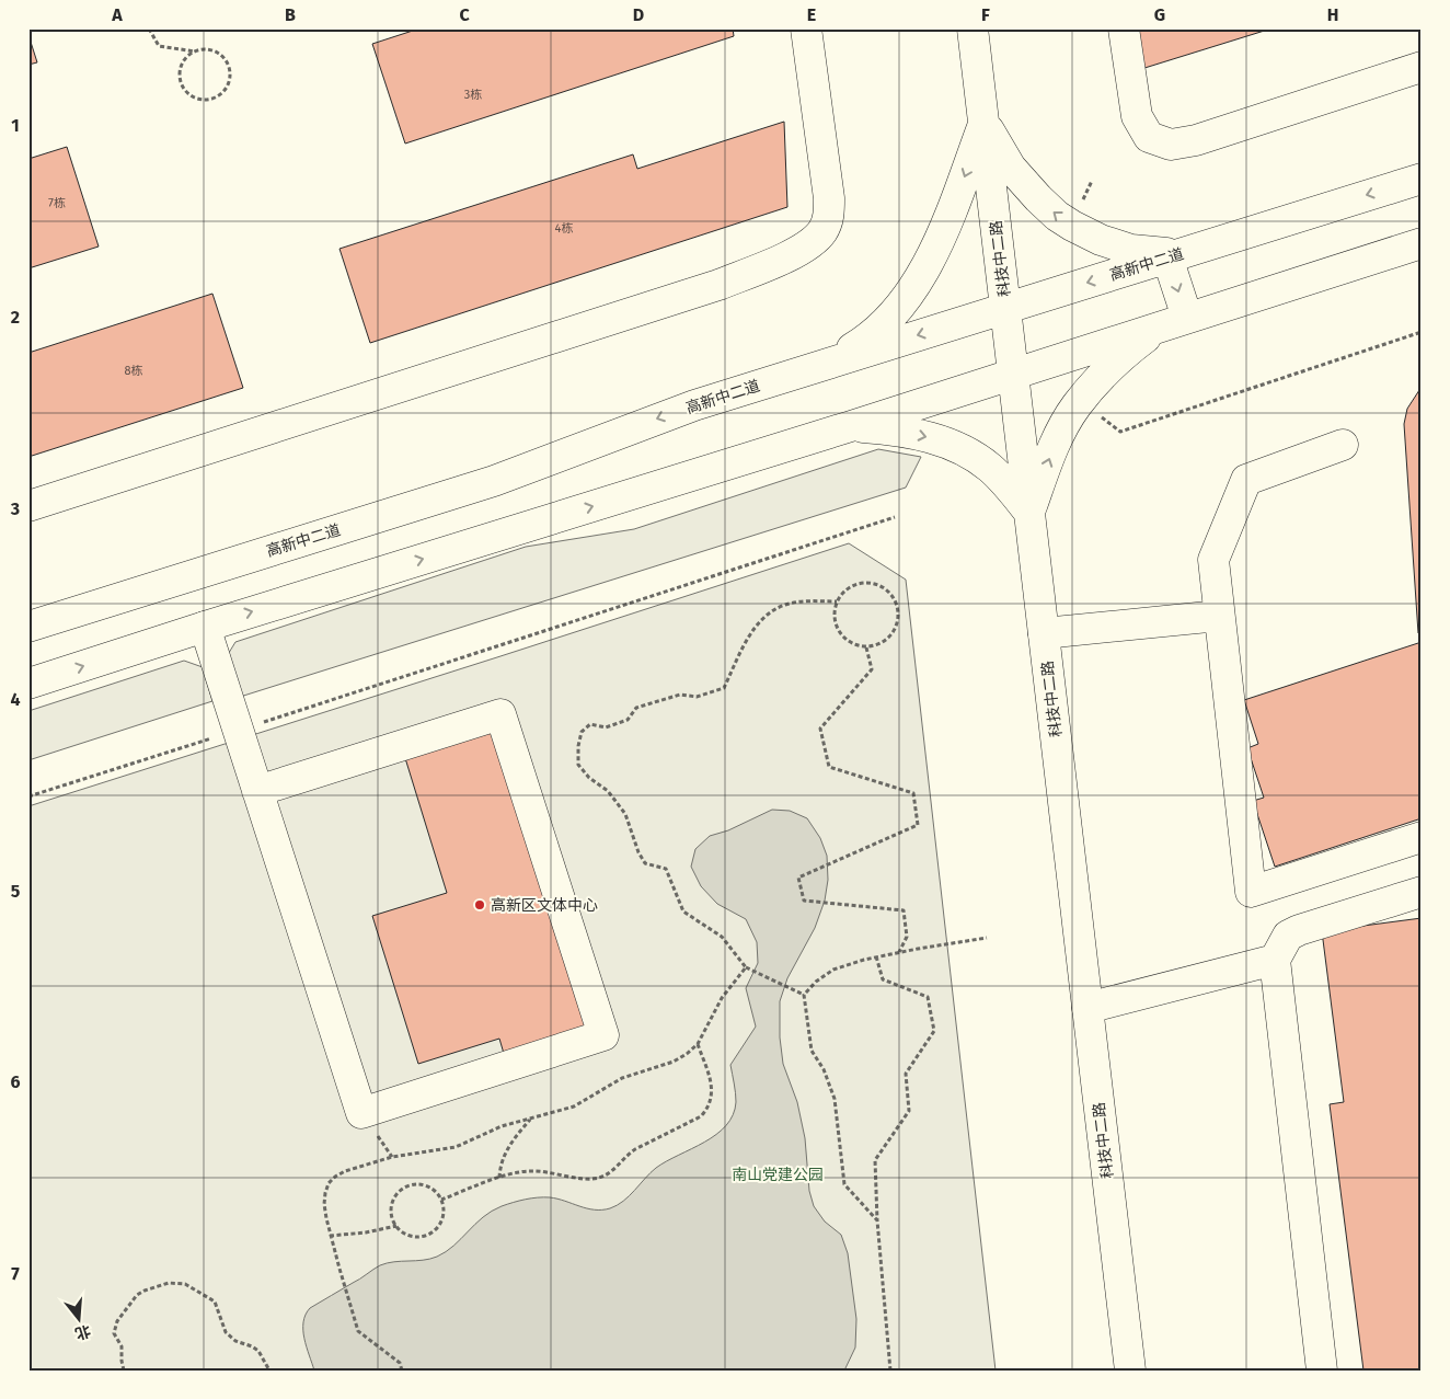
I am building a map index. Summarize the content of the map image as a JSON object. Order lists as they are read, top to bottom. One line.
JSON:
{"streets":{"main road":["科技中二路","高新中二道"]},"crossings":[["科技中二路","高新中二道"]],"parks":["南山党建公园"],"places":["高新区文体中心"],"house_numbers":["3栋","7栋","4栋","8栋"],"north":"bottom","grid":{"columns":["A","B","C","D","E","F","G","H"],"rows":["1","2","3","4","5","6","7"]}}
